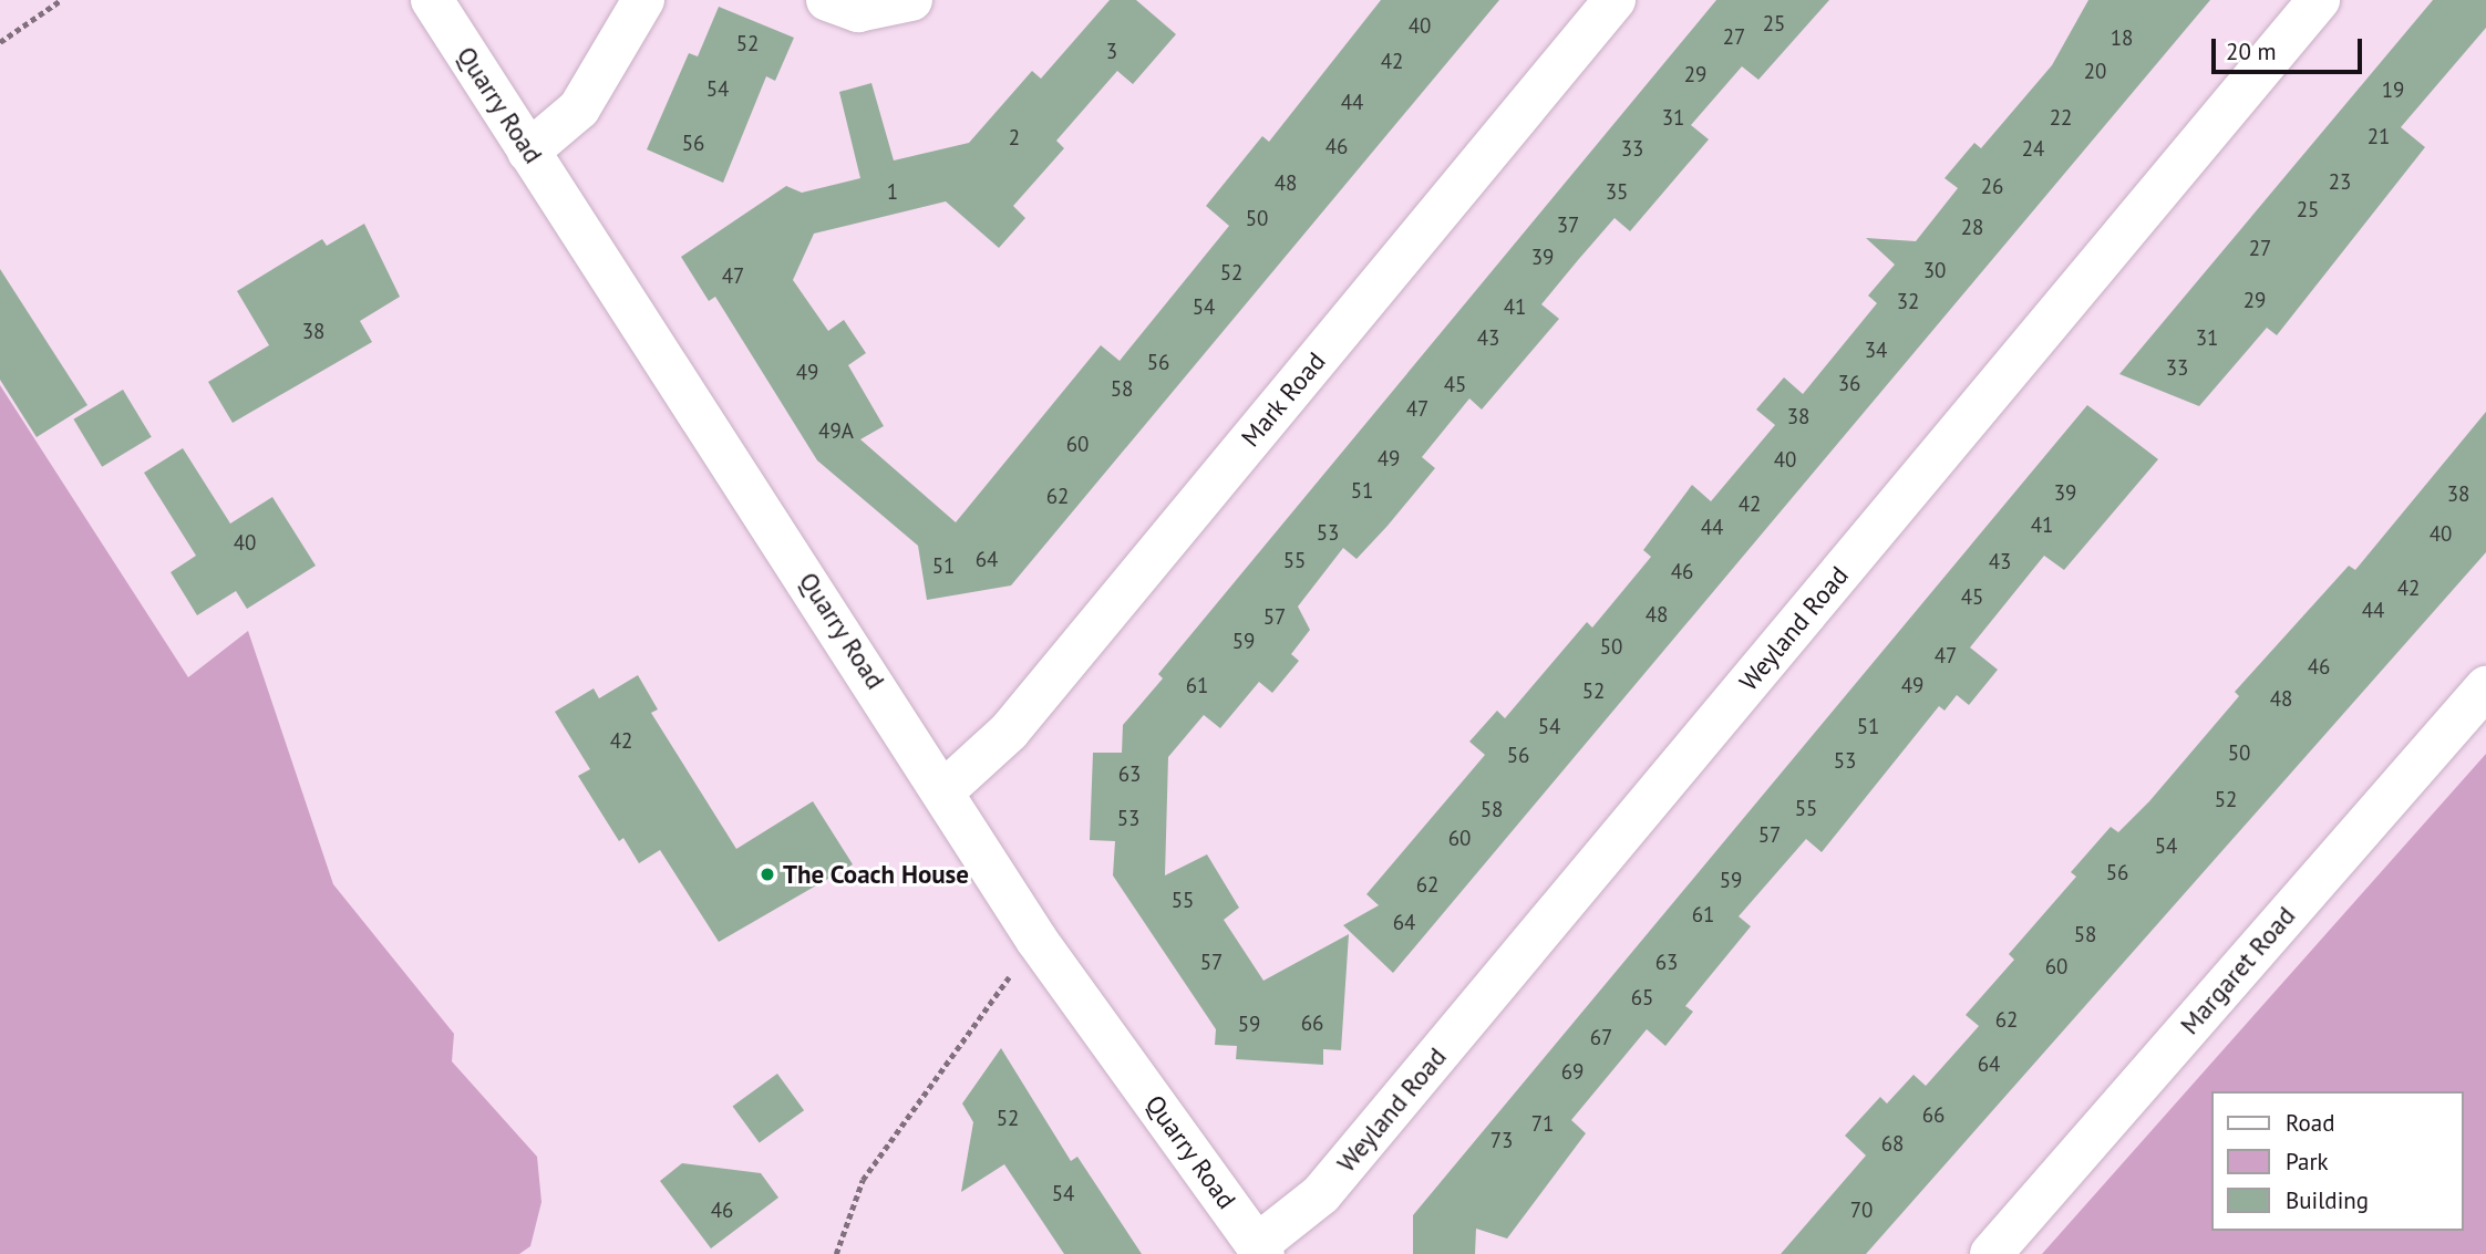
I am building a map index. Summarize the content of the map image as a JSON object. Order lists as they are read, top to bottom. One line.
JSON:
{"streets":{"street":["Quarry Road","Mark Road","Weyland Road","Margaret Road"]},"crossings":[["Quarry Road","Mark Road"],["Quarry Road","Weyland Road"]],"places":["The Coach House"],"house_numbers":["25","40","27","18","52","3","42","20","29","54","19","44","31","22","21","2","56","46","33","24","23","48","26","1","35","25","50","37","28","27","39","30","52","47","29","32","54","41","38","43","31","34","56","33","49","36","45","58","47","38","49A","60","49","40","51","39","38","62","42","41","44","53","40","40","64","55","43","51","46","42","45","44","48","57","59","50","47","46","61","49","52","48","54","51","42","50","56","53","63","52","55","58","53","57","60","54","56","59","62","55","61","64","58","57","63","60","65","62","66","59","67","64","69","66","52","71","73","68","54","46","70"],"legend":["Road","Park","Building"],"scale_bar":"20 m"}
